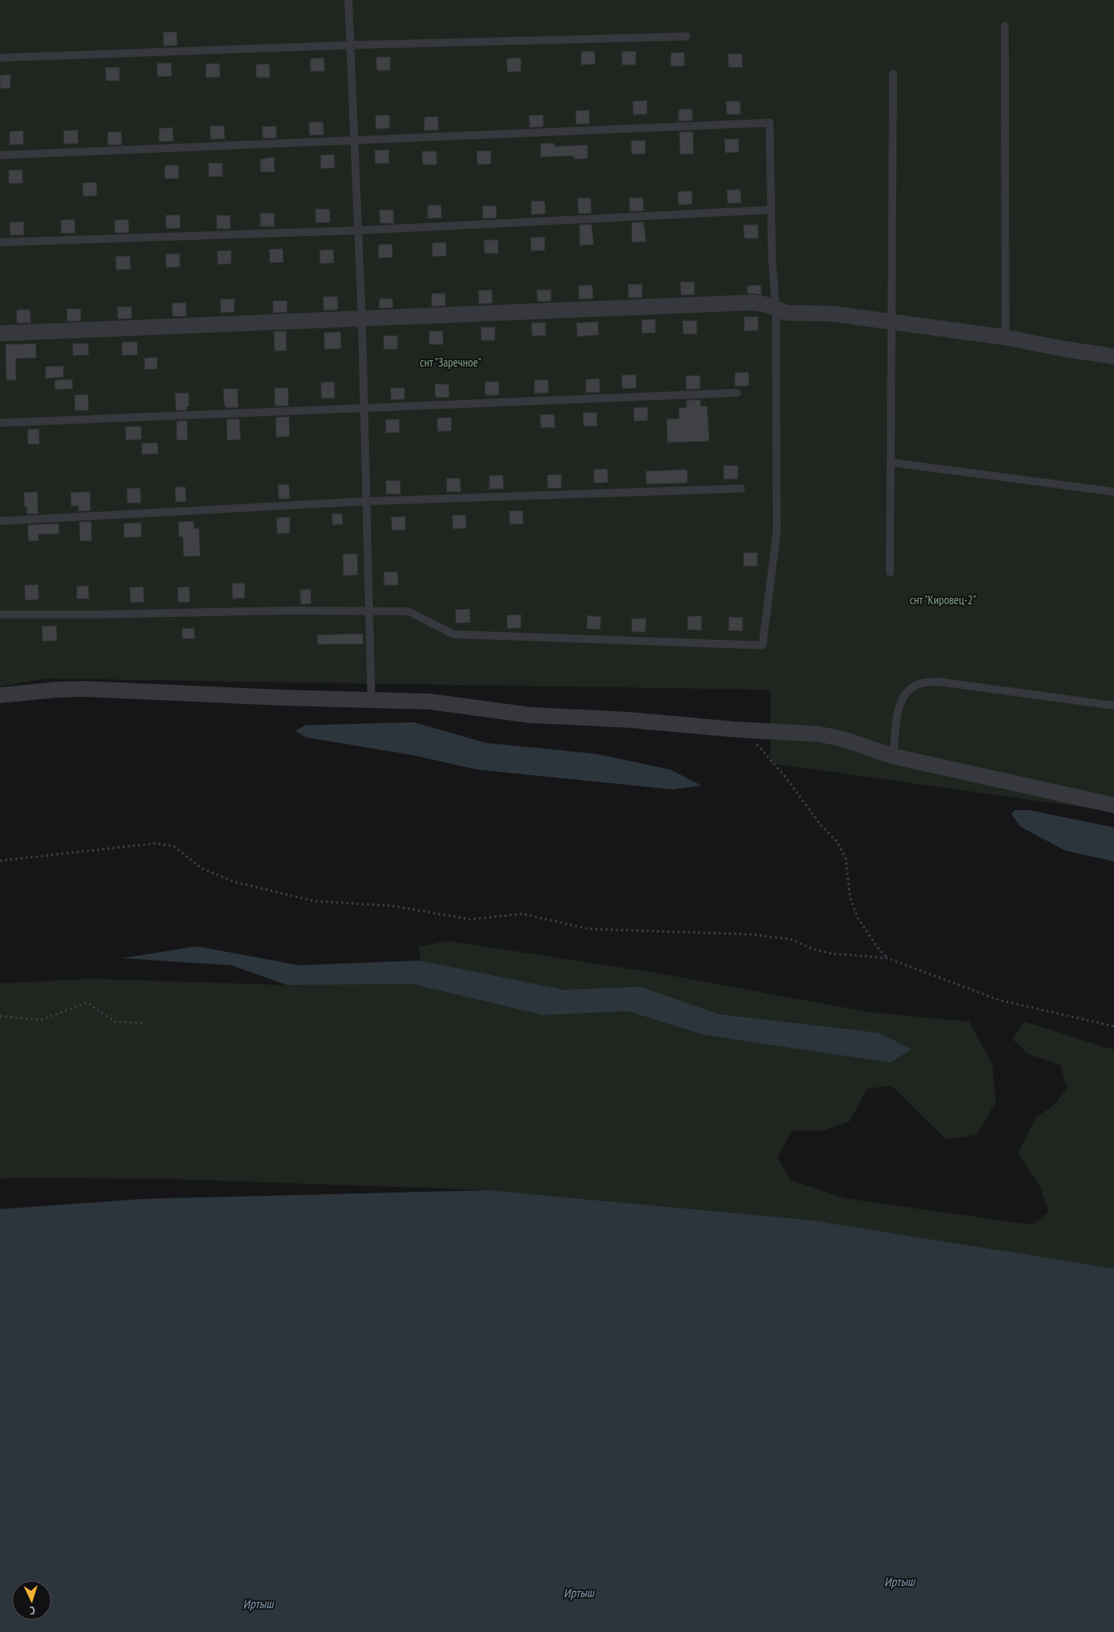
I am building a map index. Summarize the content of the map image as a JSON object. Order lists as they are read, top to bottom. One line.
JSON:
{"water":["Иртыш"],"parks":["снт \"Заречное\"","снт \"Кировец-2\""],"north":"bottom"}
